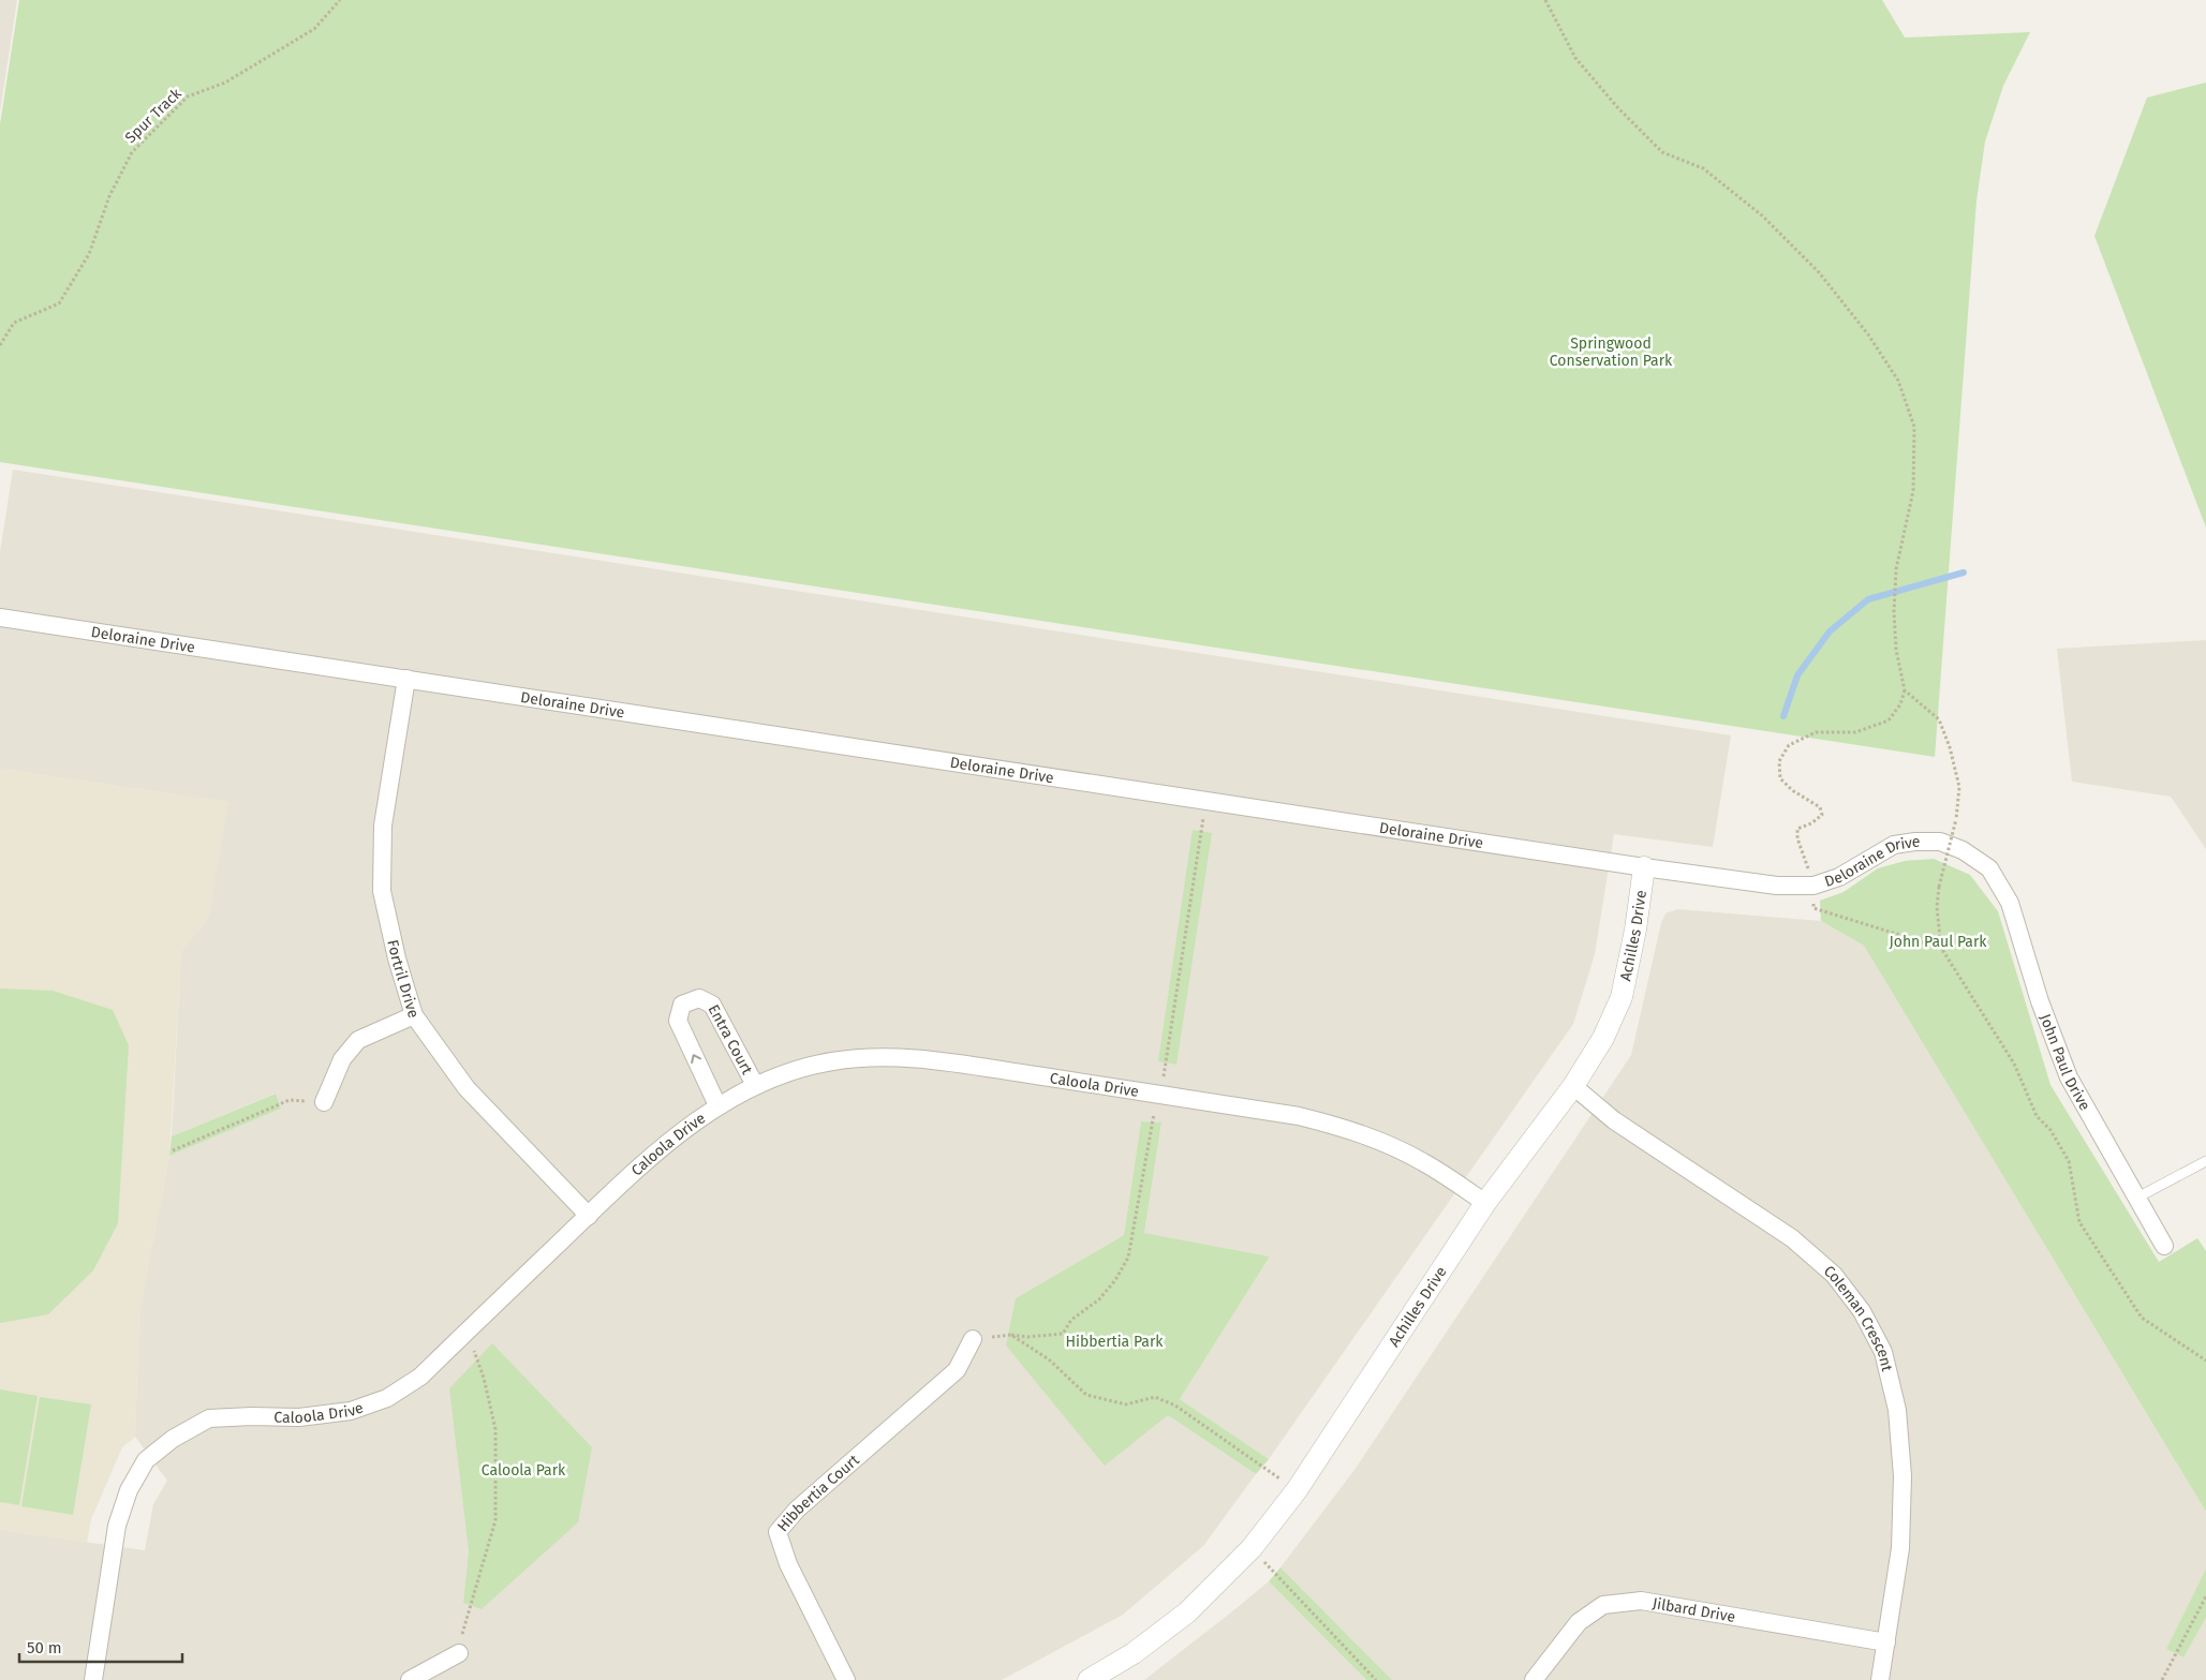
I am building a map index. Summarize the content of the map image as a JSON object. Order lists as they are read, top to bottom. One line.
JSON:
{"streets":{"street":["Deloraine Drive","Achilles Drive","Fortril Drive","Entra Court","John Paul Drive","Caloola Drive","Coleman Crescent","Hibbertia Court","Jilbard Drive"],"path":["Spur Track"]},"crossings":[["Deloraine Drive","Achilles Drive"],["Deloraine Drive","Fortril Drive"],["Deloraine Drive","John Paul Drive"],["Achilles Drive","Caloola Drive"],["Achilles Drive","Coleman Crescent"],["Fortril Drive","Caloola Drive"],["Entra Court","Caloola Drive"],["Coleman Crescent","Jilbard Drive"]],"parks":["Springwood Conservation Park","John Paul Park","Hibbertia Park","Caloola Park"],"scale_bar":"50 m"}
